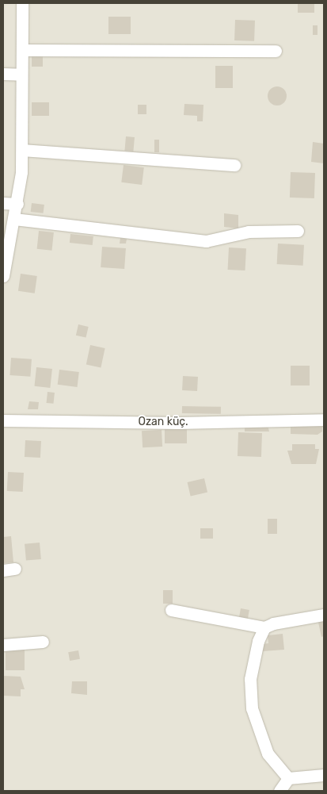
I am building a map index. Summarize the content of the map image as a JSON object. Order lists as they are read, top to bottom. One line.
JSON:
{"streets":{"street":["Ozan küç."]}}
